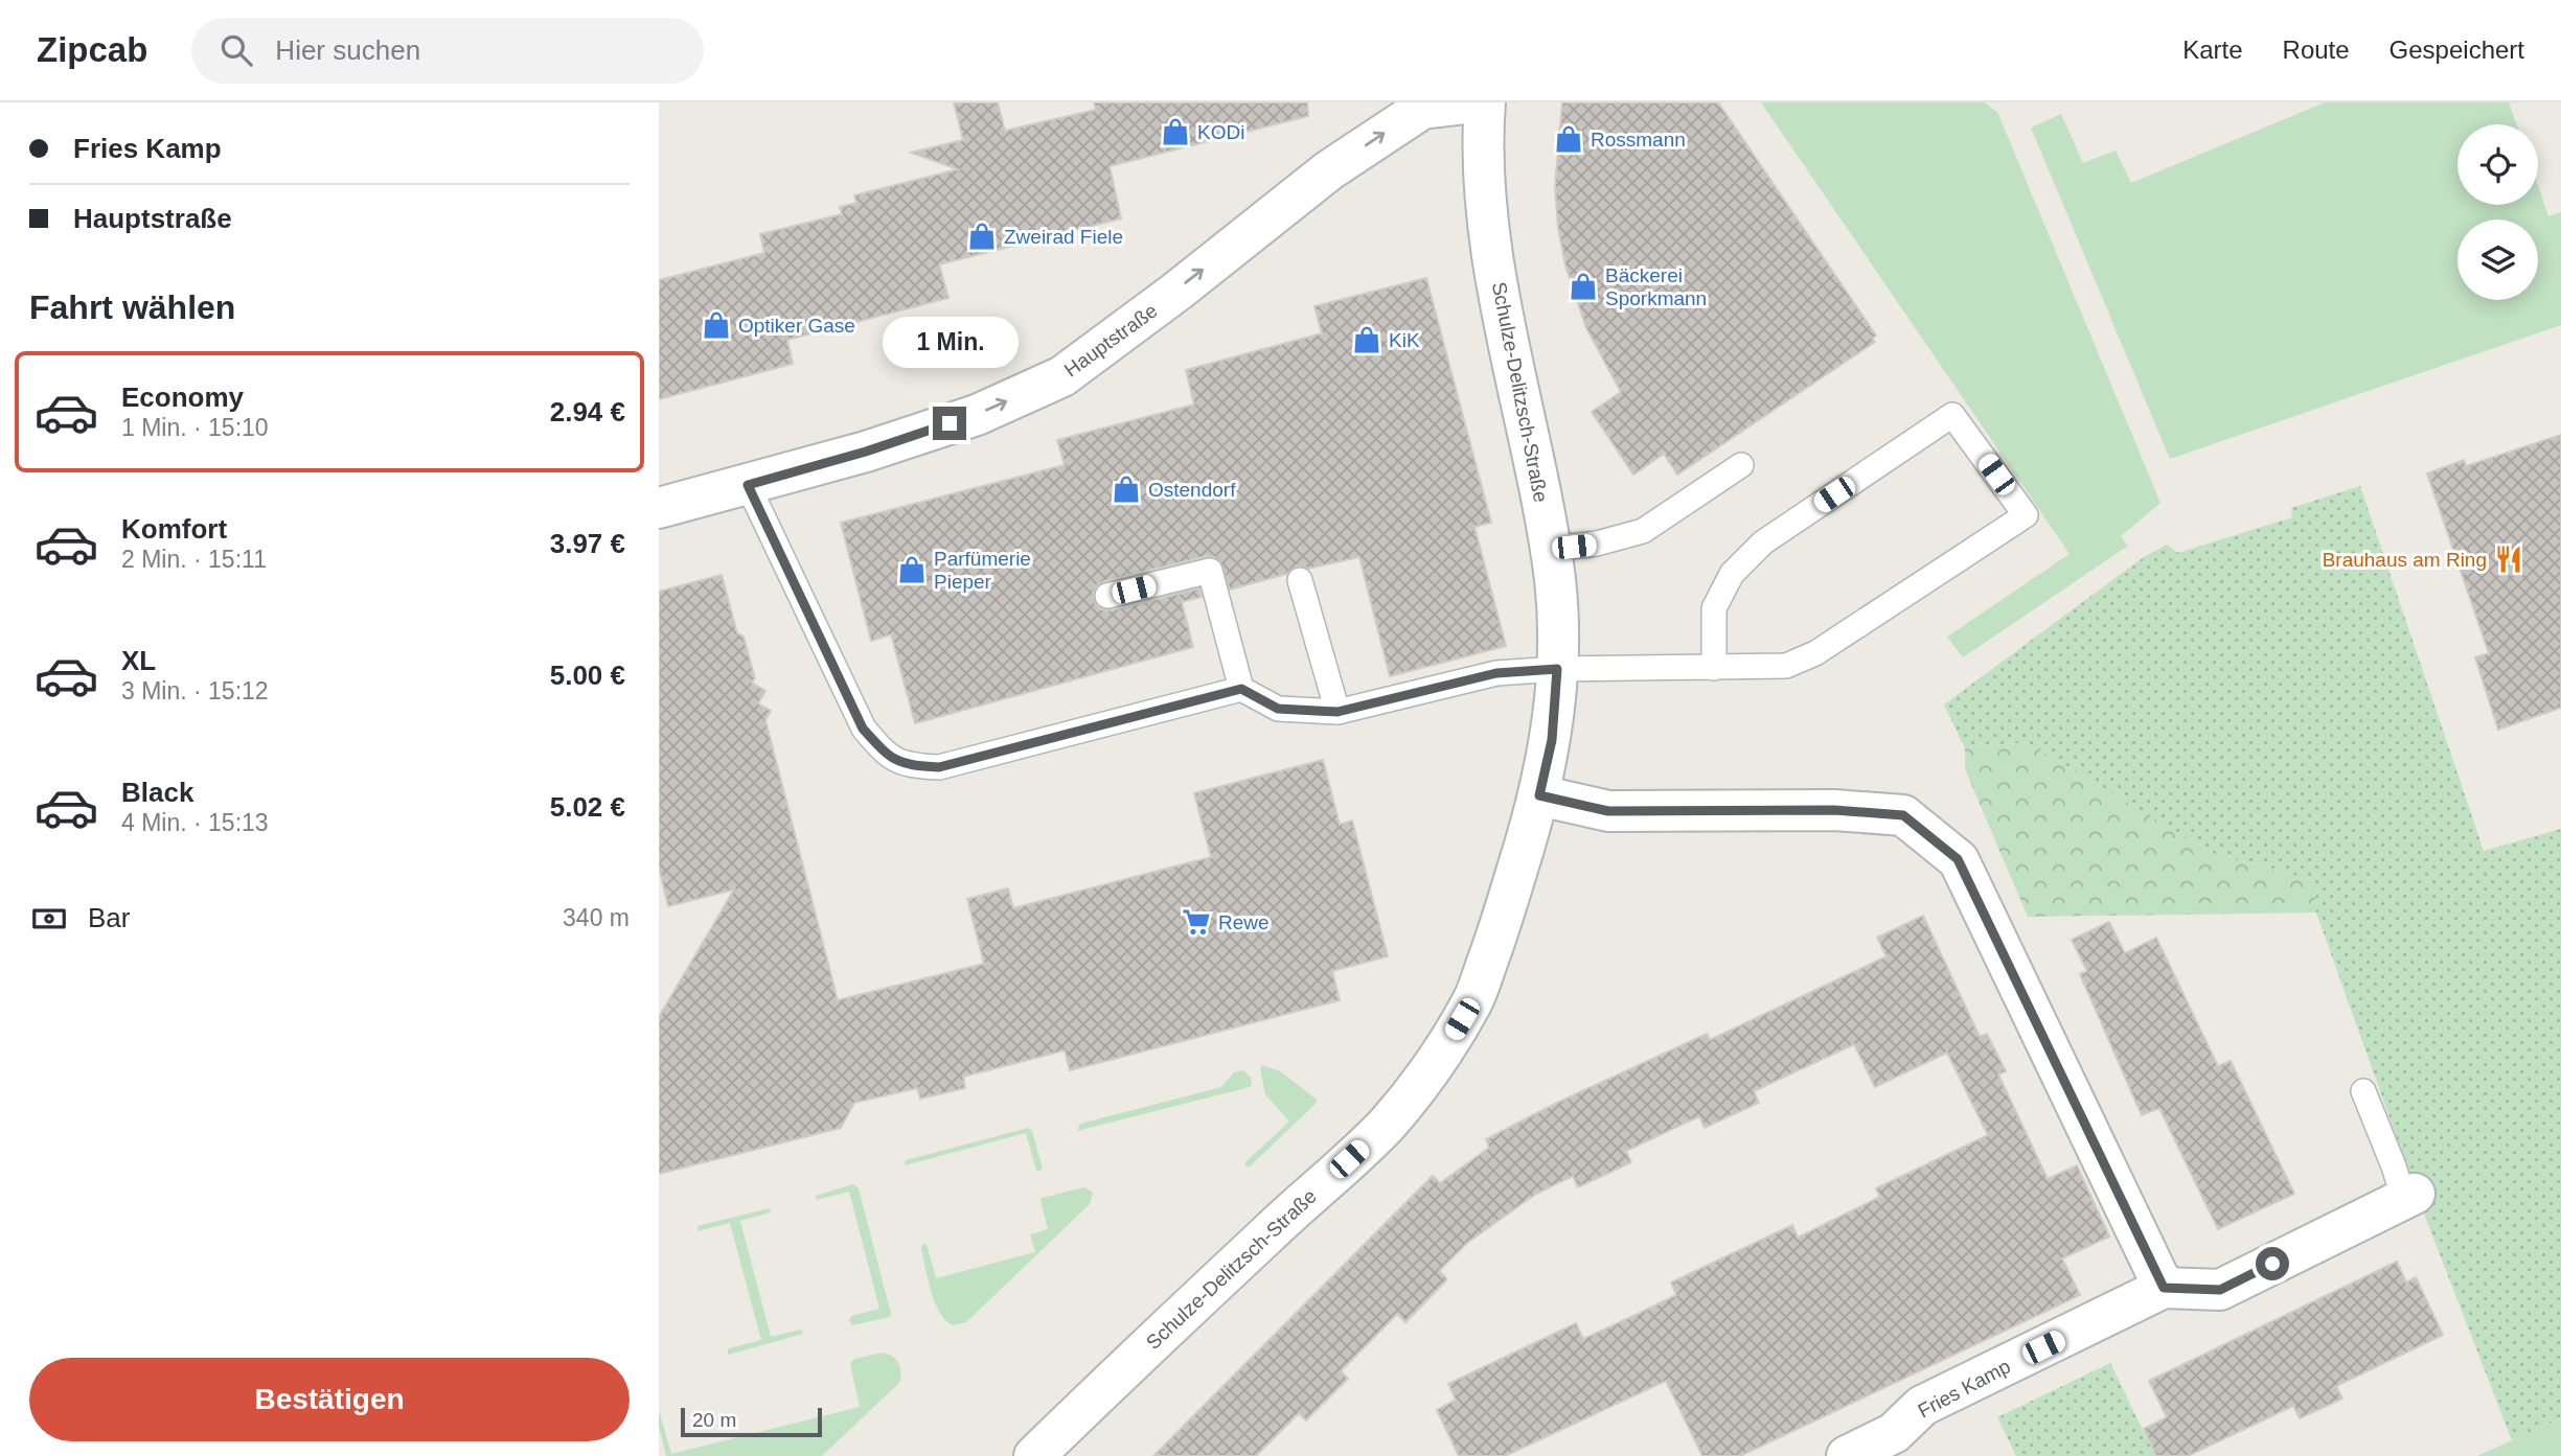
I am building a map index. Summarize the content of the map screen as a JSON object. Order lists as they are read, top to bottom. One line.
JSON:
{"streets":{"street":["Hauptstraße","Schulze-Delitzsch-Straße","Fries Kamp"]},"one_way":["Hauptstraße"],"places":{"shop":["KODi","Rossmann","Zweirad Fiele","Bäckerei Sporkmann","Optiker Gase","KiK","Ostendorf","Parfümerie Pieper"],"restaurant":["Brauhaus am Ring"],"supermarket":["Rewe"]},"scale_bar":"20 m","page":{"header":"Zipcab","search":"Hier suchen","nav":["Karte","Route","Gespeichert"],"banner":["Fries Kamp","Hauptstraße"],"heading":"Fahrt wählen","bubble":"1 Min.","list":[{"name":"Economy","note":"1 Min. · 15:10","value":"2.94 €"},{"name":"Komfort","note":"2 Min. · 15:11","value":"3.97 €"},{"name":"XL","note":"3 Min. · 15:12","value":"5.00 €"},{"name":"Black","note":"4 Min. · 15:13","value":"5.02 €"}],"pay":["Bar","340 m"],"buttons":"Bestätigen","scale":"20 m"}}
